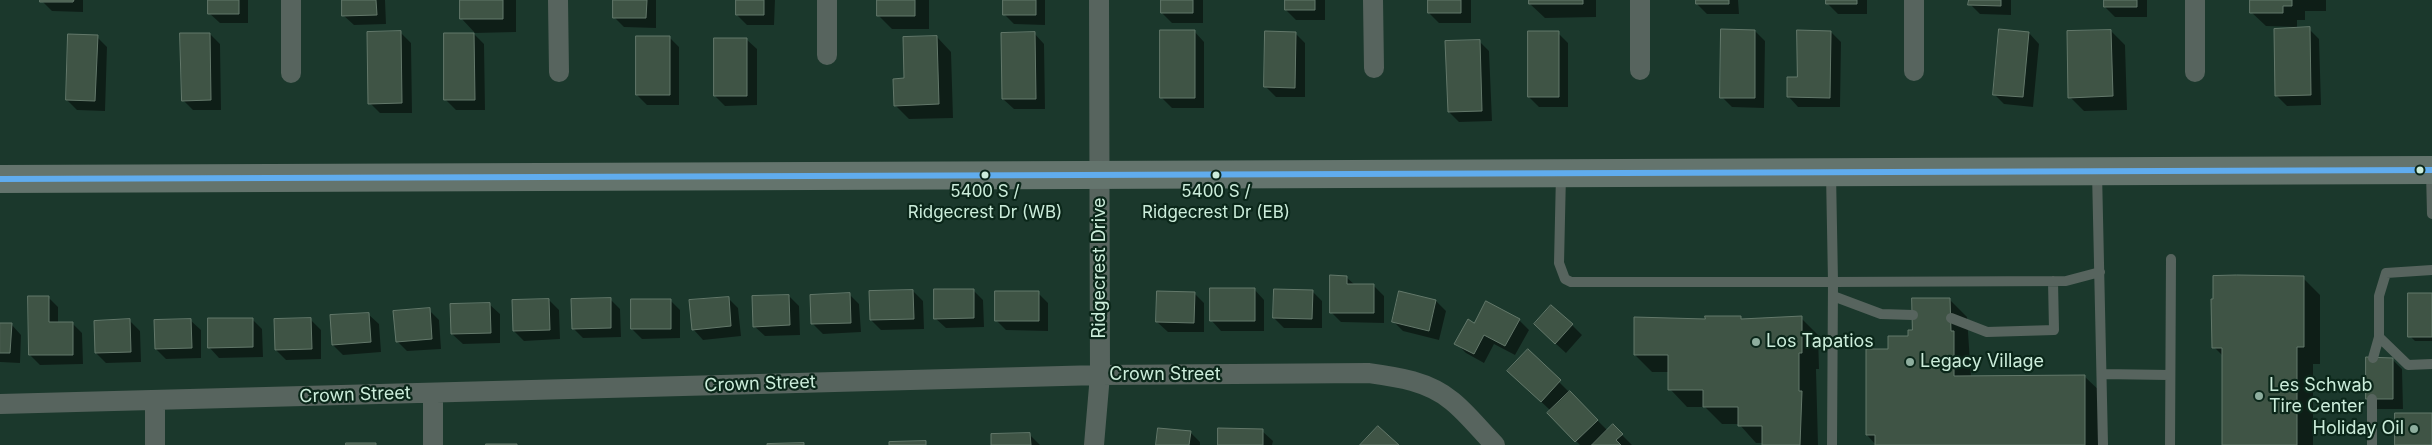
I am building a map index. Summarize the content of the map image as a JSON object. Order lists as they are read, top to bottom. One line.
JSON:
{"streets":{"street":["Ridgecrest Drive","Crown Street"]},"crossings":[["Ridgecrest Drive","Crown Street"]],"places":["5400 S / Ridgecrest Dr (WB)","5400 S / Ridgecrest Dr (EB)","Los Tapatios","Legacy Village","Les Schwab Tire Center","Holiday Oil"]}
